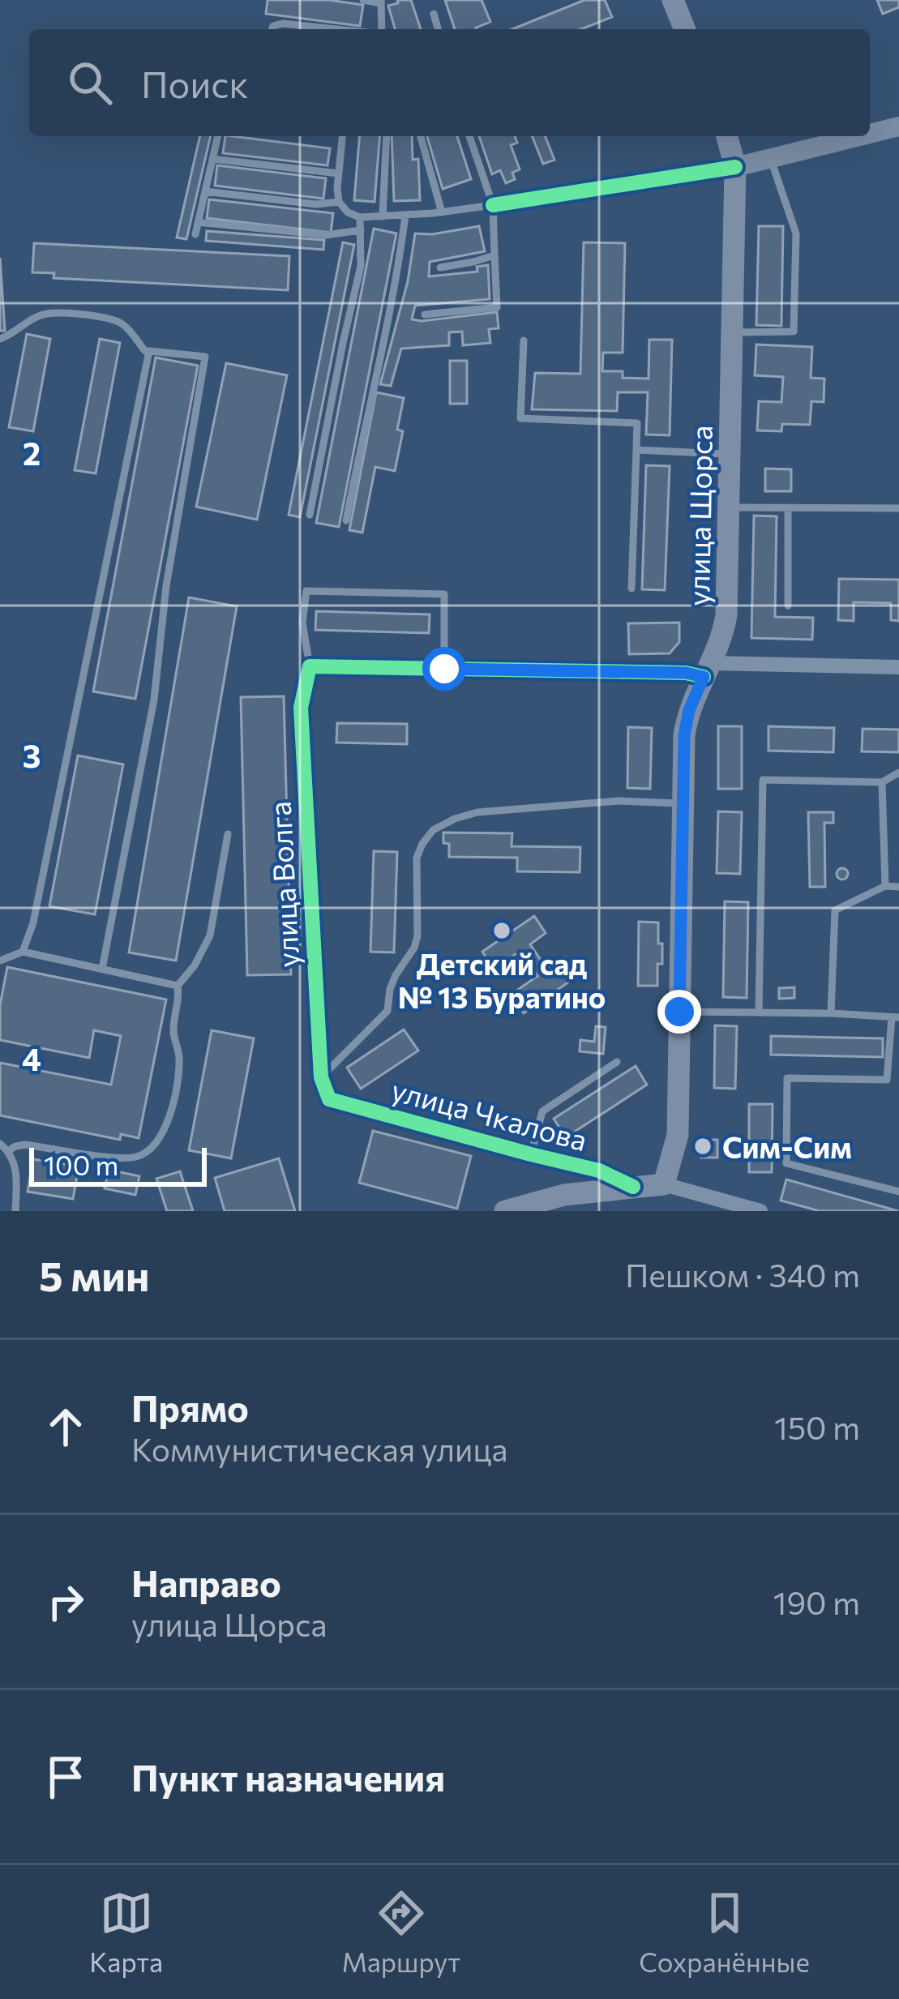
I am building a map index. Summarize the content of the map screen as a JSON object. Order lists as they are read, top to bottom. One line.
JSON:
{"streets":{"main road":["улица Щорса"],"street":["улица Волга","улица Чкалова"]},"crossings":[["улица Волга","улица Чкалова"]],"places":["Детский сад № 13 Буратино","Сим-Сим"],"scale_bar":"100 m","page":{"search":"Поиск","scale":"100 m","heading":["5 мин","Пешком · 340 m"],"list":[["Прямо","Коммунистическая улица","150 m"],["Направо","улица Щорса","190 m"],"Пункт назначения"],"nav":["Карта","Маршрут","Сохранённые"]},"grid":{"rows":["2","3","4"]}}
